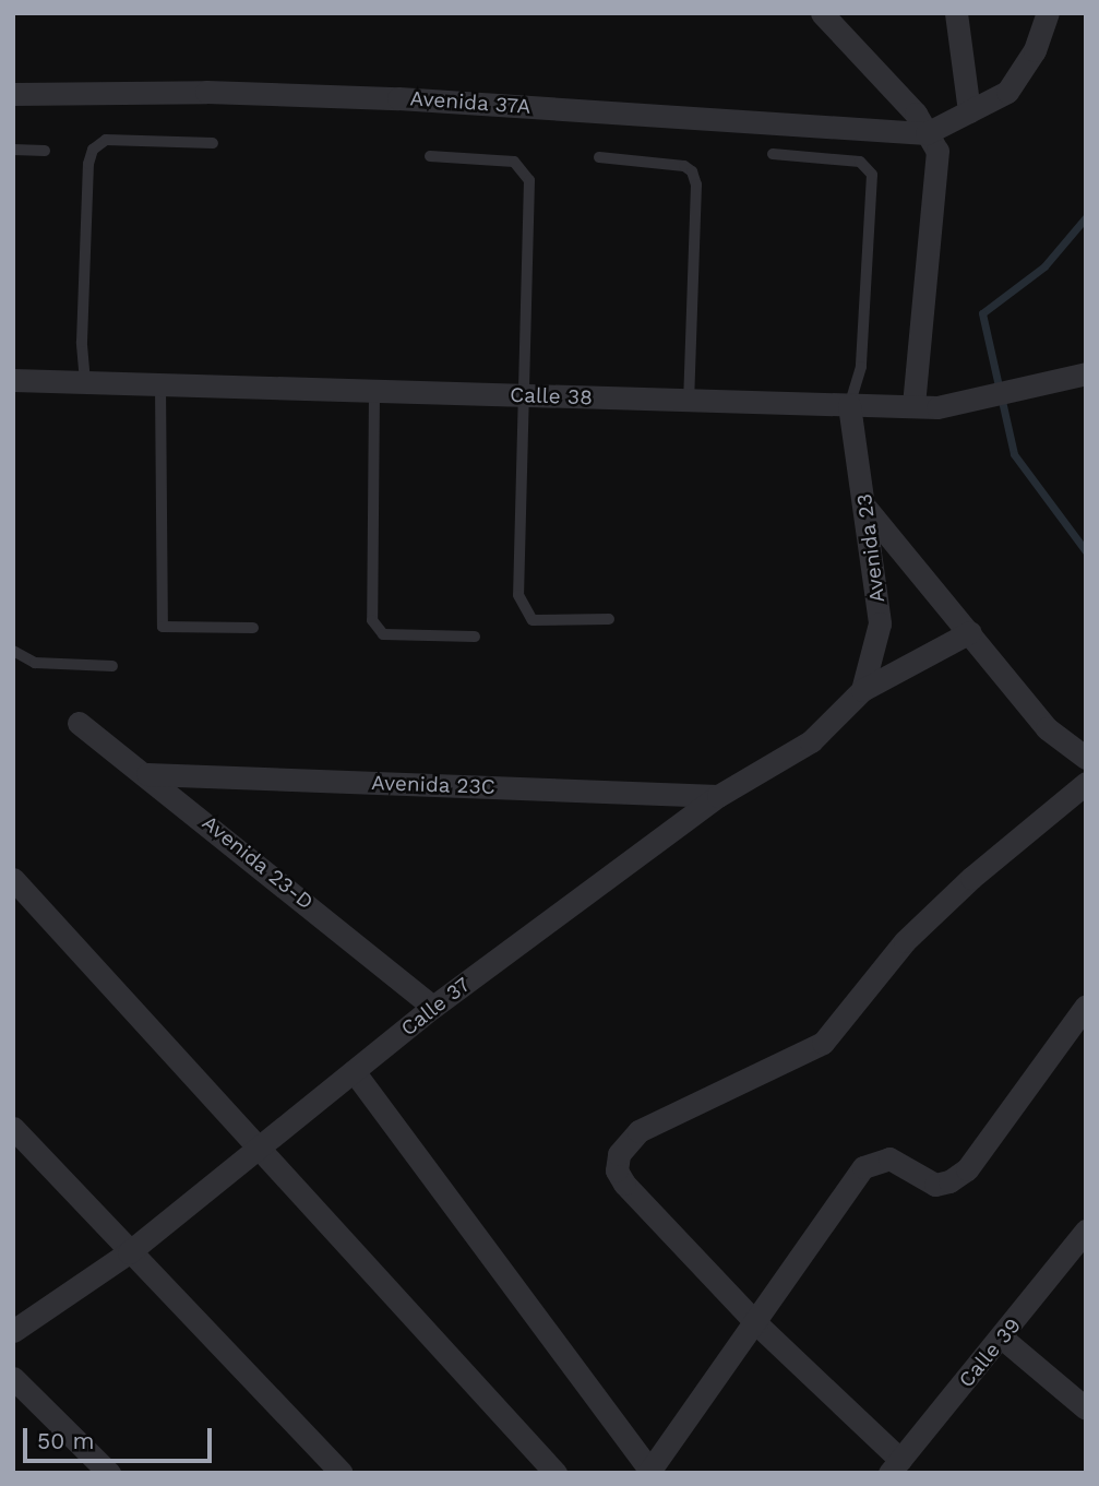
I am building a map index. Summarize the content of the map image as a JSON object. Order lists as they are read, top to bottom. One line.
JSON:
{"streets":{"street":["Avenida 37A","Calle 38","Avenida 23","Avenida 23C","Avenida 23-D","Calle 37","Calle 39"]},"crossings":[["Calle 38","Avenida 23"],["Avenida 23","Calle 37"],["Avenida 23C","Avenida 23-D"],["Avenida 23C","Calle 37"],["Avenida 23-D","Calle 37"]],"scale_bar":"50 m"}
